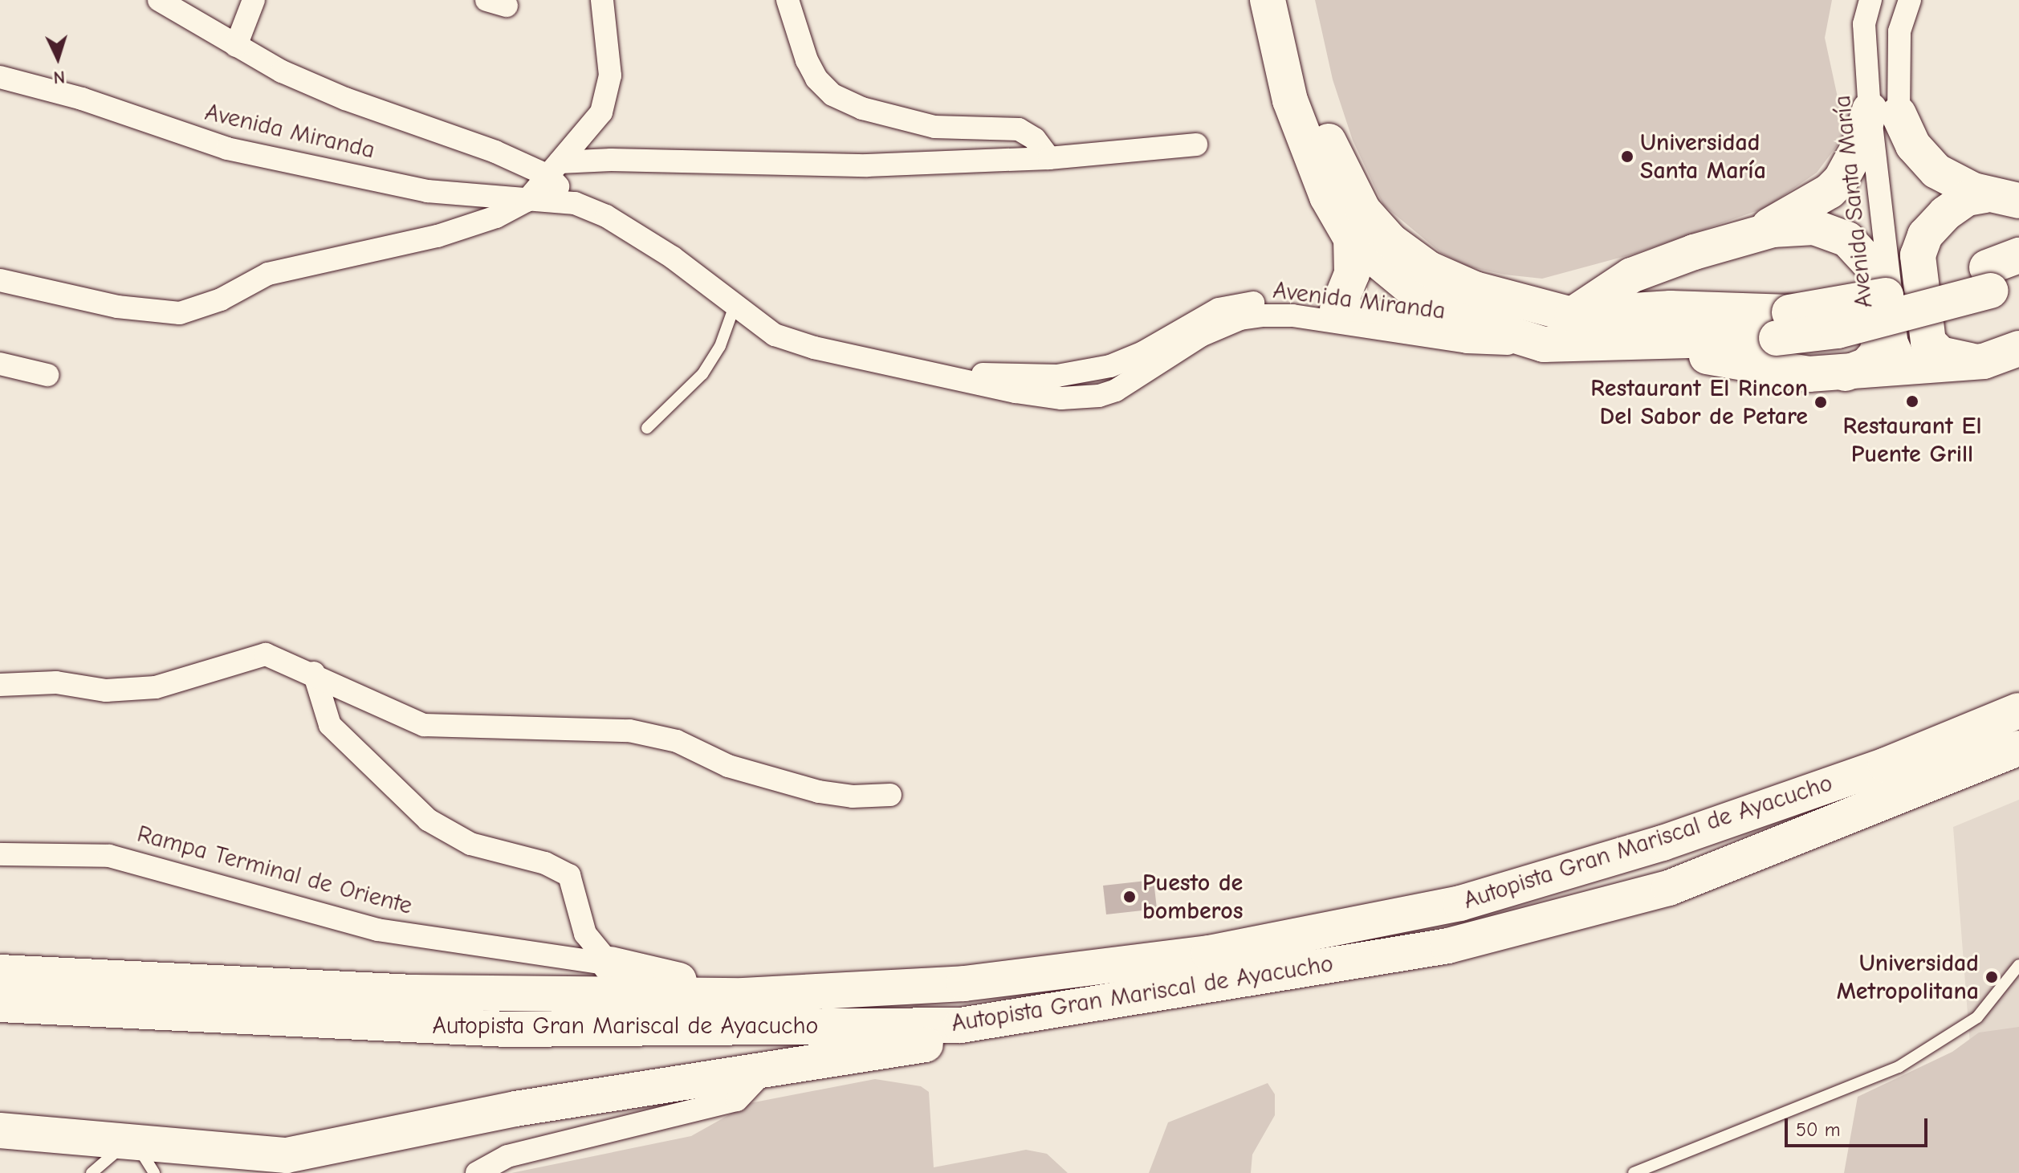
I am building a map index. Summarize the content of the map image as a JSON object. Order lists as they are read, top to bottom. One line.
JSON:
{"streets":{"main road":["Autopista Gran Mariscal de Ayacucho"],"street":["Avenida Miranda","Avenida Santa María","Rampa Terminal de Oriente"]},"places":["Universidad Santa María","Restaurant El Puente Grill","Restaurant El Rincon Del Sabor de Petare","Puesto de bomberos","Universidad Metropolitana"],"scale_bar":"50 m","north":"bottom"}
